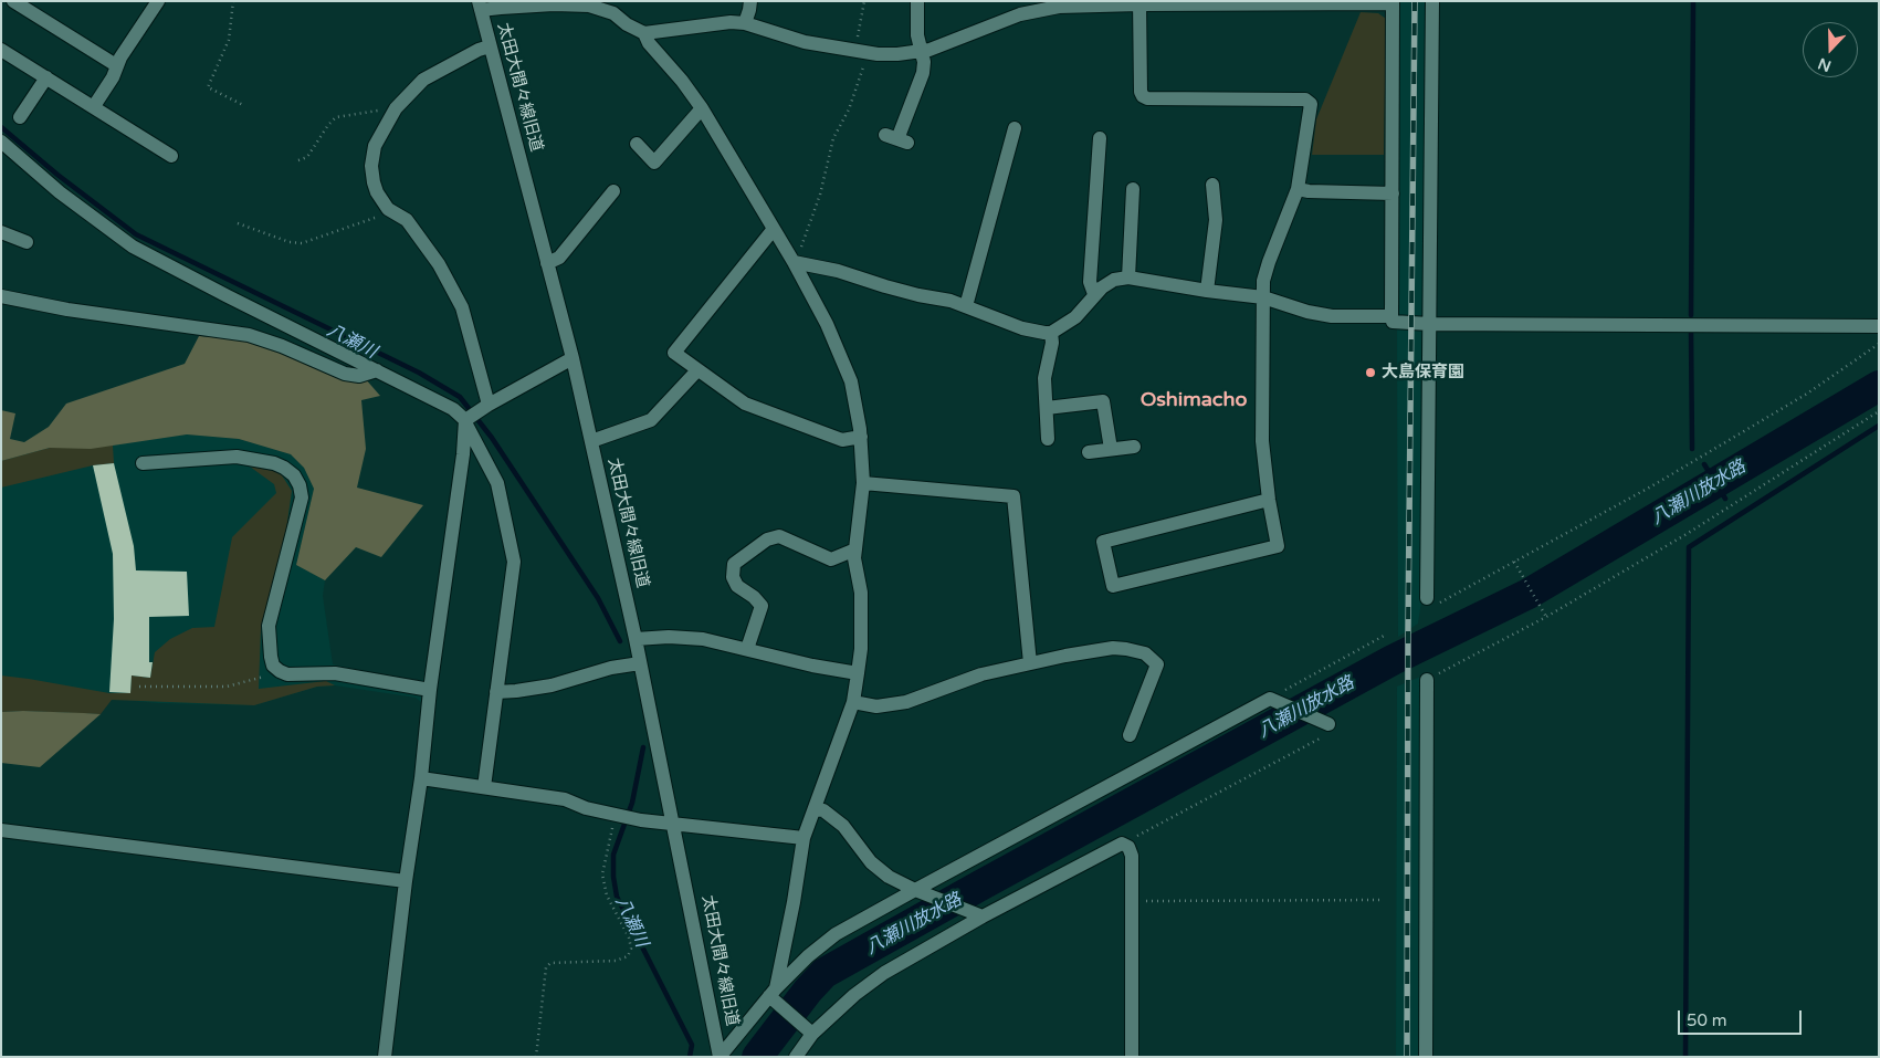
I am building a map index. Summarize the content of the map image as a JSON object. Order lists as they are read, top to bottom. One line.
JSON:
{"streets":{"street":["太田大間々線旧道"]},"districts":["Oshimacho"],"water":["八瀬川","八瀬川放水路"],"places":["大島保育園"],"scale_bar":"50 m","north":"bottom"}
